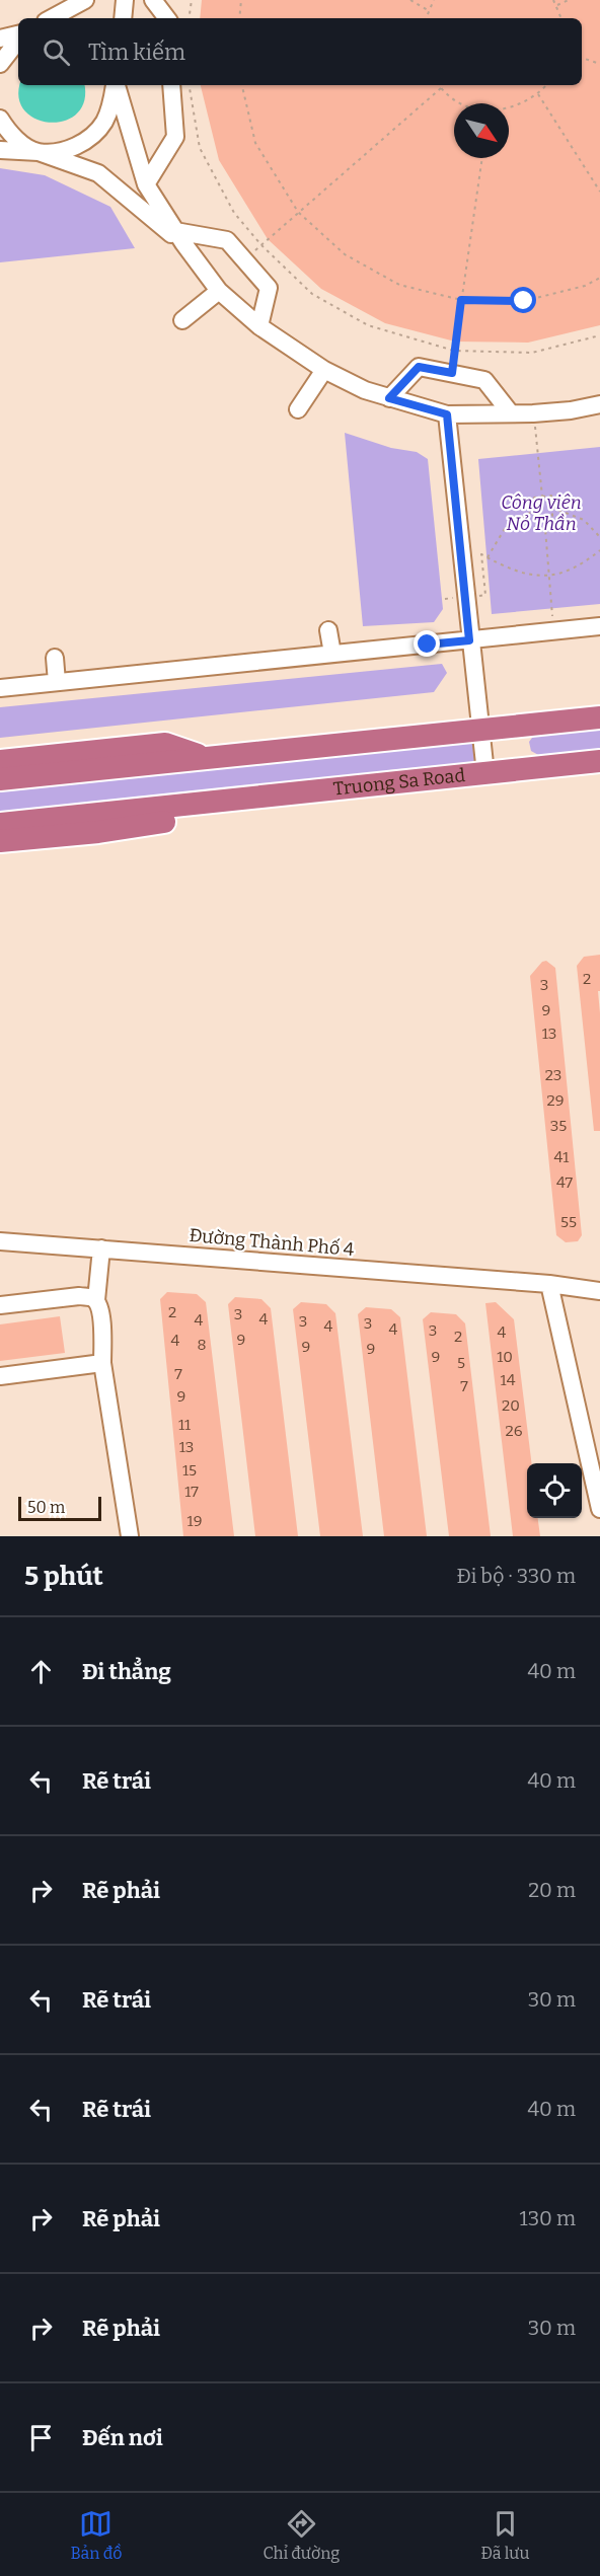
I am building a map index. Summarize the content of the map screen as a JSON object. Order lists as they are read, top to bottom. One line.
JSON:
{"streets":{"highway":["Truong Sa Road"],"street":["Đường Thành Phố 4"]},"parks":["Công viên Nỏ Thần"],"house_numbers":["2","3","9","13","23","29","35","41","47","55","2","3","4","4","3","3","4","4","3","4","2","9","4","8","9","9","9","10","5","7","14","7","9","20","11","26","13","15","17","19"],"scale_bar":"50 m","north":"bottom right","page":{"search":"Tìm kiếm","scale":"50 m","heading":["5 phút","Đi bộ · 330 m"],"list":[["Đi thẳng","40 m"],["Rẽ trái","40 m"],["Rẽ phải","20 m"],["Rẽ trái","30 m"],["Rẽ trái","40 m"],["Rẽ phải","130 m"],["Rẽ phải","30 m"],"Đến nơi"],"nav":["Bản đồ","Chỉ đường","Đã lưu"]}}
